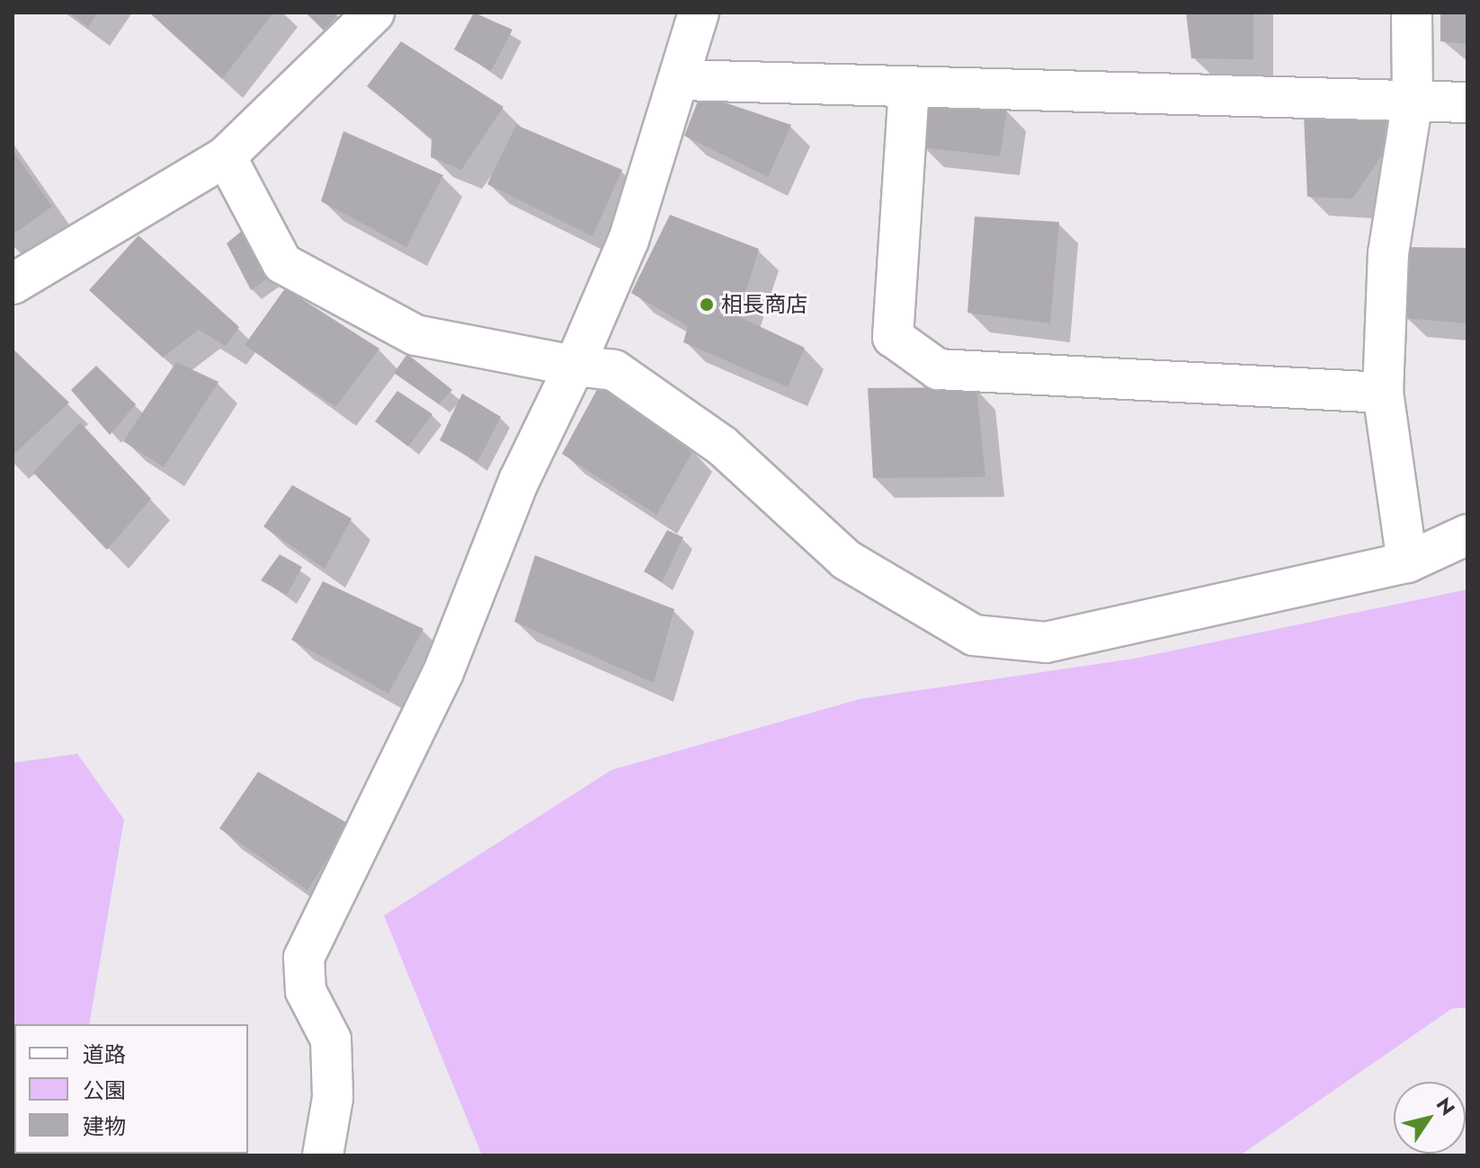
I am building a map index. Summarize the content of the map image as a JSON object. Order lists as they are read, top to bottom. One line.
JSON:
{"places":["相長商店"],"legend":["道路","公園","建物"],"north":"top right"}
